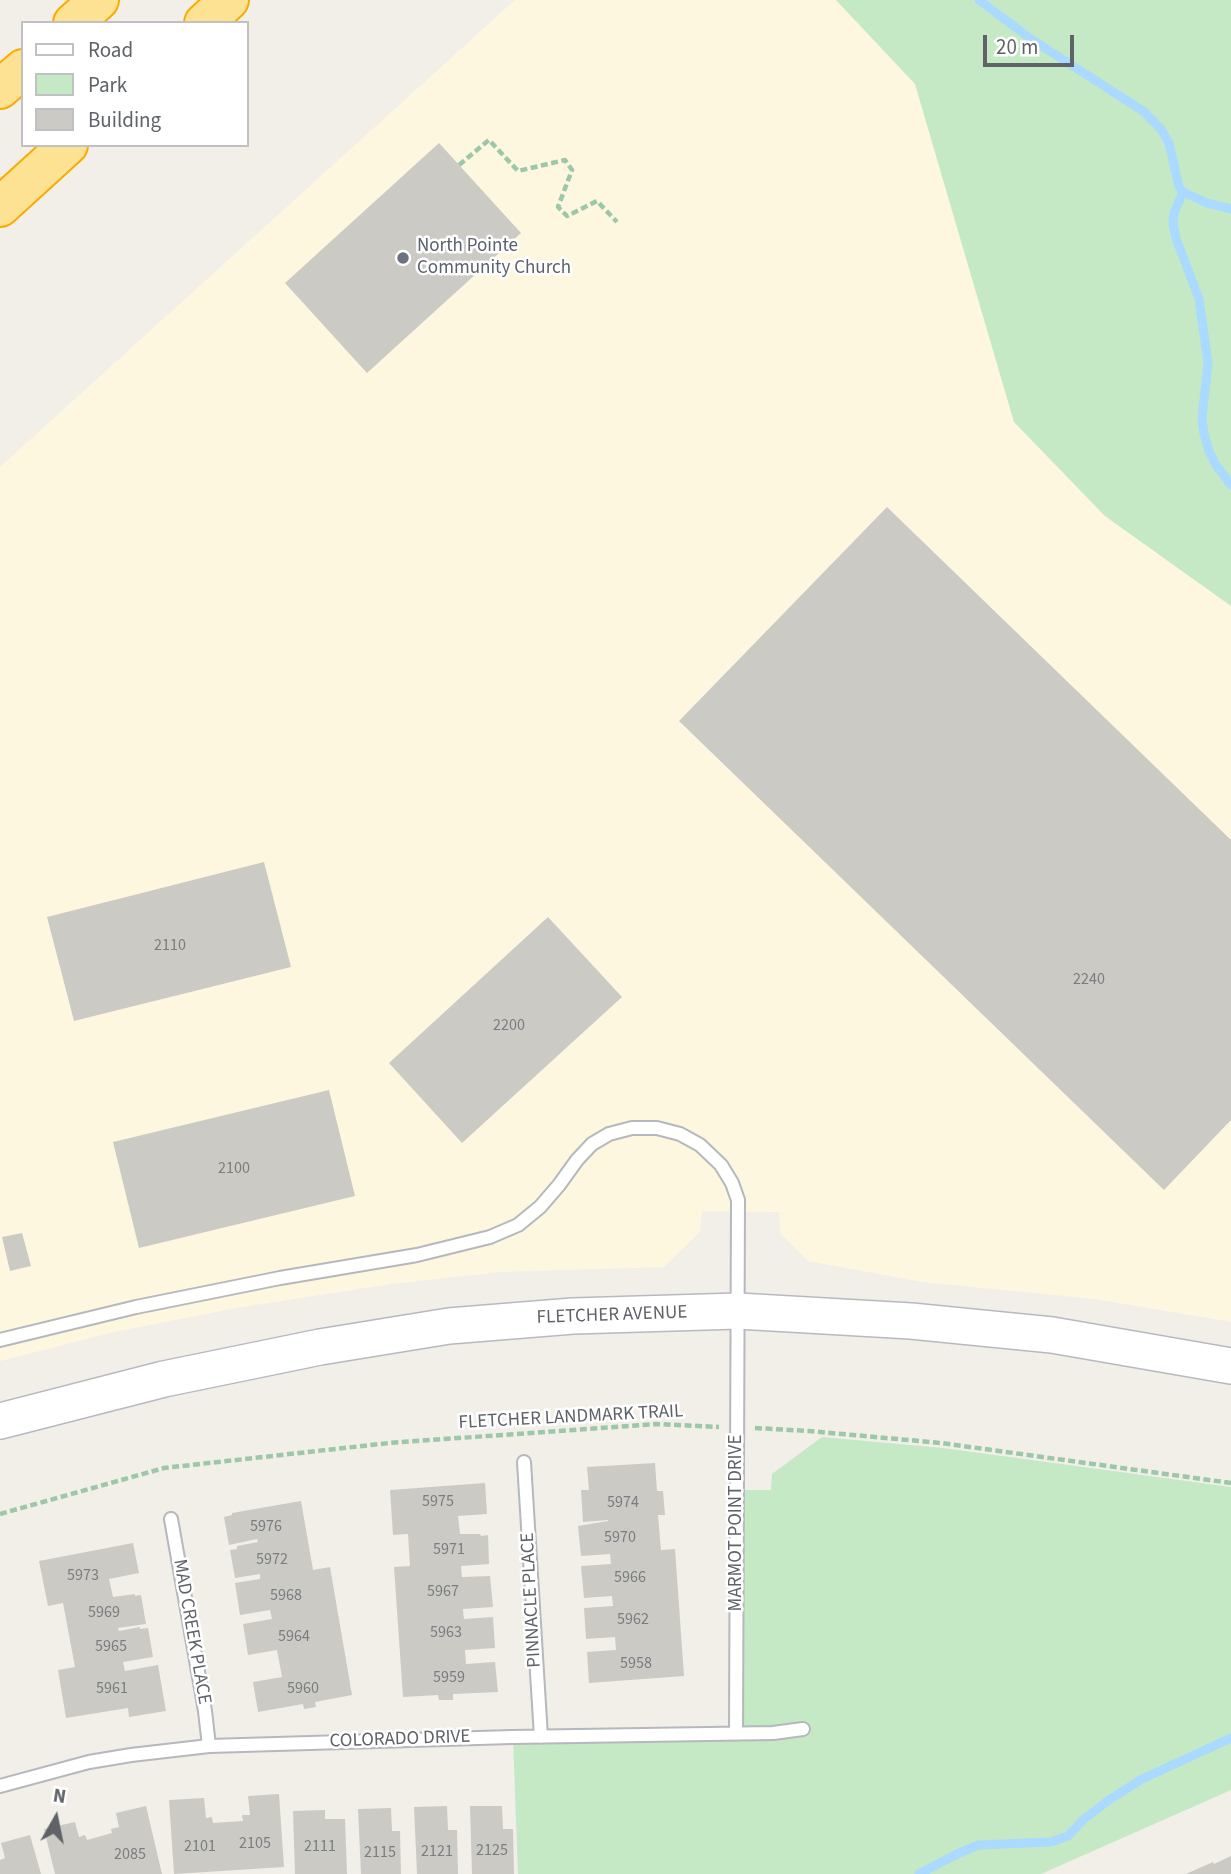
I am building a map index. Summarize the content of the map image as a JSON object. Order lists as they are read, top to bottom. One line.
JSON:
{"streets":{"main road":["FLETCHER AVENUE"],"lane":["MARMOT POINT DRIVE","PINNACLE PLACE","MAD CREEK PLACE","COLORADO DRIVE"],"path":["FLETCHER LANDMARK TRAIL"]},"crossings":[["FLETCHER AVENUE","MARMOT POINT DRIVE"],["FLETCHER LANDMARK TRAIL","MARMOT POINT DRIVE"],["MARMOT POINT DRIVE","COLORADO DRIVE"],["PINNACLE PLACE","COLORADO DRIVE"],["MAD CREEK PLACE","COLORADO DRIVE"]],"places":["North Pointe Community Church"],"house_numbers":["2110","2240","2200","2100","5975","5974","5976","5970","5971","5972","5973","5966","5967","5968","5969","5962","5963","5964","5965","5958","5959","5961","5960","2105","2101","2111","2125","2121","2115","2085"],"legend":["Road","Park","Building"],"scale_bar":"20 m","north":"top"}
